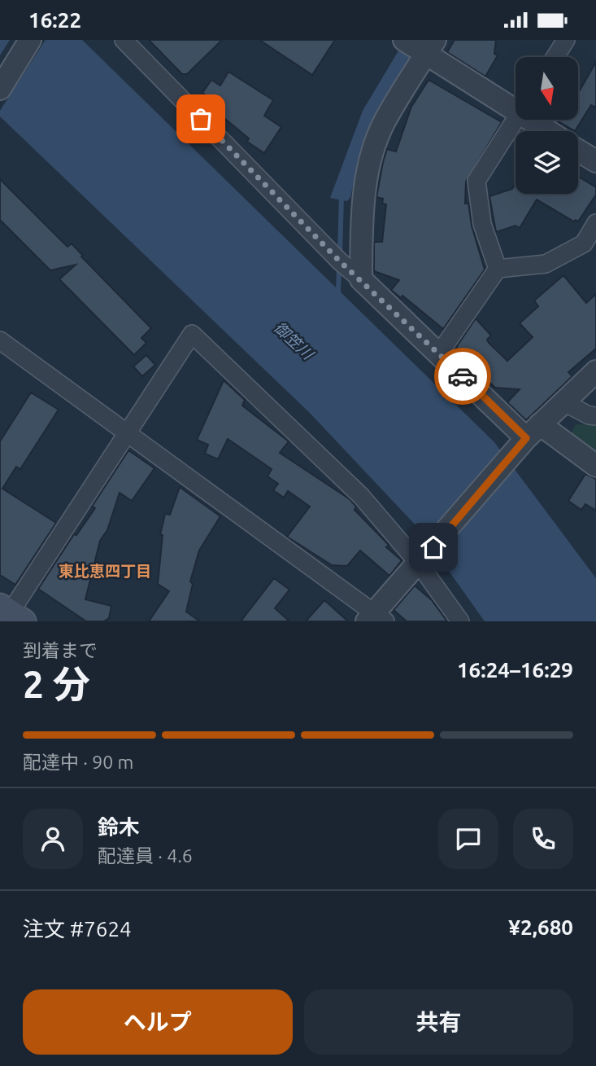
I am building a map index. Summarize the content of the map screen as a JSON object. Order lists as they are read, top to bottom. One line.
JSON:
{"districts":["東比恵四丁目"],"water":["御笠川"],"north":"bottom","page":{"status":"16:22","heading":["2 分","到着まで","16:24–16:29"],"panel":["鈴木","配達員 · 4.6","注文 #7624","¥2,680"],"bar":"配達中 · 90 m","buttons":["ヘルプ","共有"]}}
